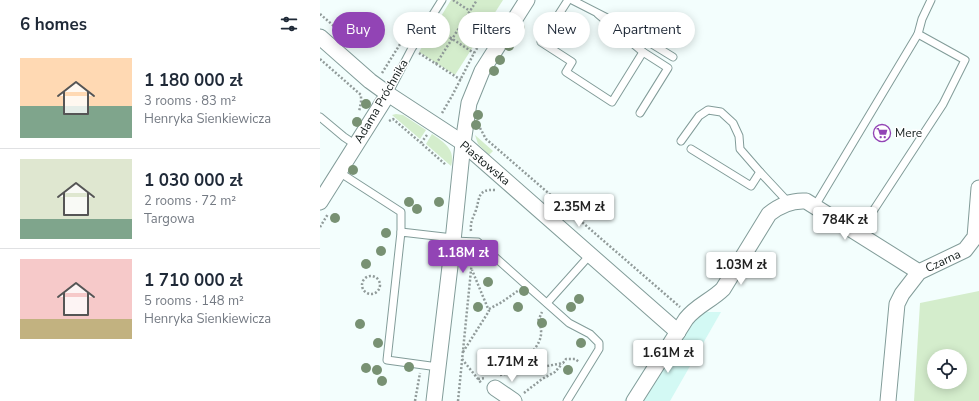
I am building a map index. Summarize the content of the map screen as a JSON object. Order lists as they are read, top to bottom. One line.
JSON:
{"streets":{"street":["Adama Próchnika","Piastowska","Czarna"]},"crossings":[["Adama Próchnika","Piastowska"]],"places":{"supermarket":["Mere"]},"page":{"heading":"6 homes","chip":["Buy","Rent","Filters","New","Apartment"],"list":[{"name":"1 180 000 zł","note":"3 rooms · 83 m² · Henryka Sienkiewicza"},{"name":"1 030 000 zł","note":"2 rooms · 72 m² · Targowa"},{"name":"1 710 000 zł","note":"5 rooms · 148 m² · Henryka Sienkiewicza"}],"price":["2.35M zł","784K zł","1.18M zł","1.03M zł","1.61M zł","1.71M zł"]}}
